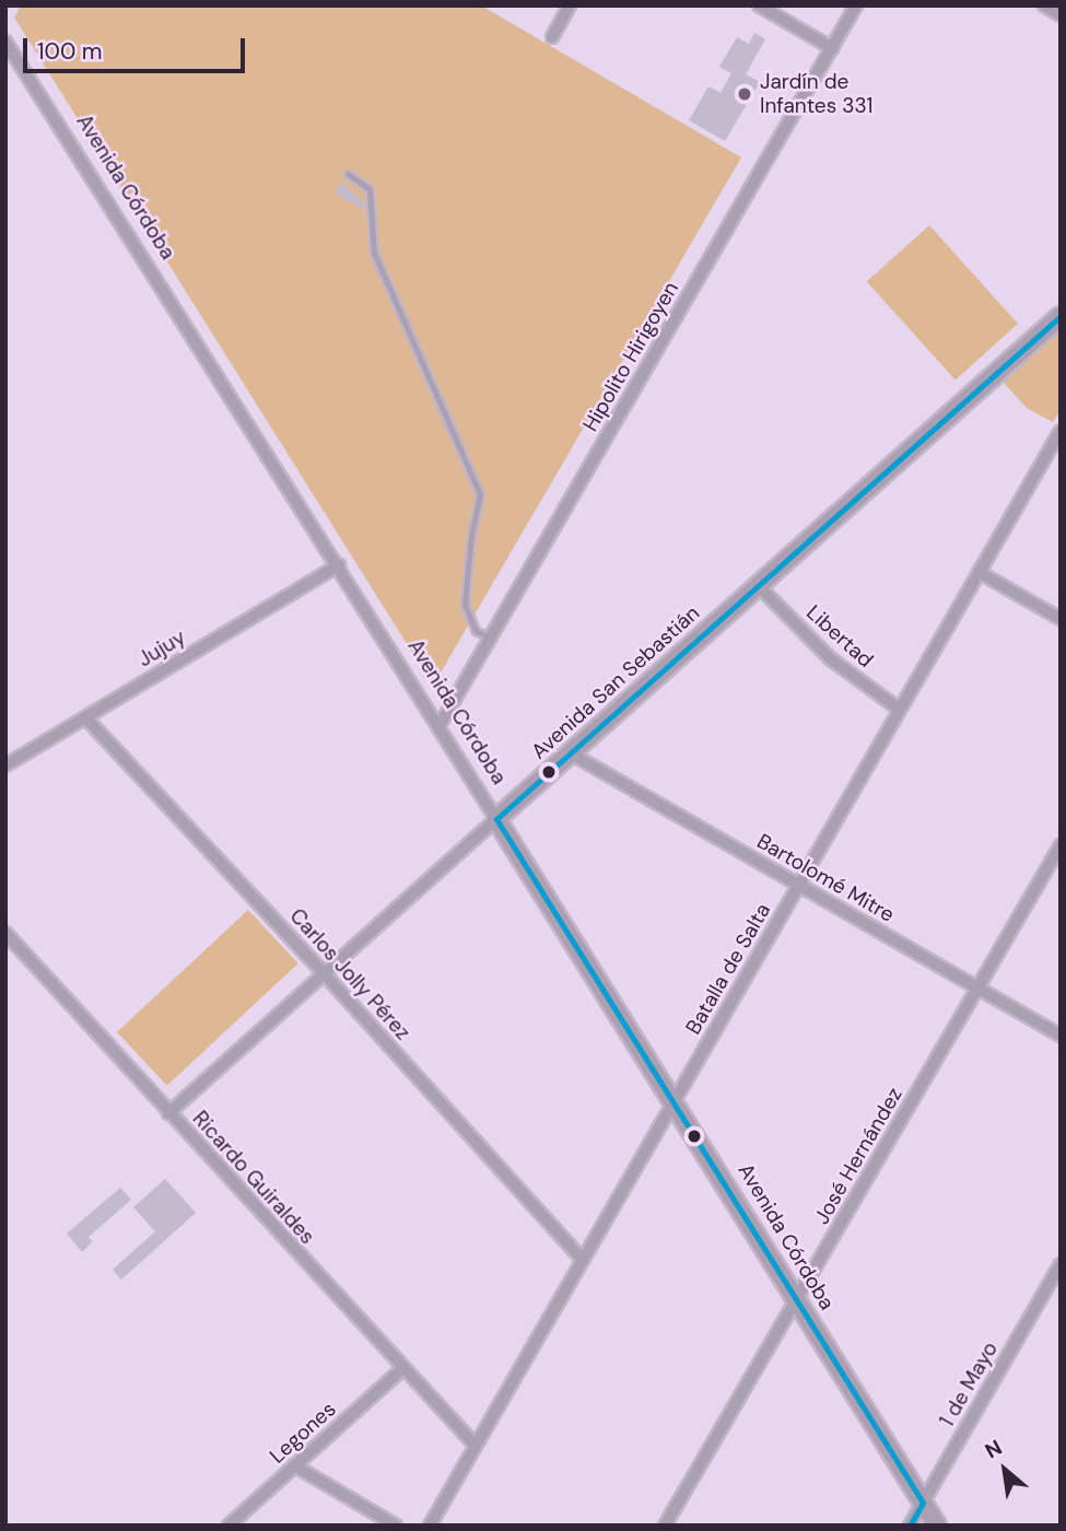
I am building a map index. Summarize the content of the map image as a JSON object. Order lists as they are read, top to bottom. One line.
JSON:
{"streets":{"street":["Avenida Córdoba","Hipolito Hirigoyen","Libertad","Jujuy","Avenida San Sebastián","Bartolomé Mitre","Batalla de Salta","Carlos Jolly Pérez","José Hernández","Ricardo Guiraldes","1 de Mayo","Legones"]},"crossings":[["Avenida Córdoba","Hipolito Hirigoyen"],["Avenida Córdoba","Jujuy"],["Avenida Córdoba","Avenida San Sebastián"],["Avenida Córdoba","Batalla de Salta"],["Avenida Córdoba","José Hernández"],["Avenida Córdoba","1 de Mayo"],["Libertad","Avenida San Sebastián"],["Libertad","Batalla de Salta"],["Jujuy","Carlos Jolly Pérez"],["Avenida San Sebastián","Bartolomé Mitre"],["Avenida San Sebastián","Carlos Jolly Pérez"],["Avenida San Sebastián","Ricardo Guiraldes"],["Bartolomé Mitre","Batalla de Salta"],["Bartolomé Mitre","José Hernández"],["Batalla de Salta","Carlos Jolly Pérez"],["Batalla de Salta","Ricardo Guiraldes"],["Ricardo Guiraldes","Legones"]],"places":["Jardín de Infantes 331"],"scale_bar":"100 m","north":"top left"}
